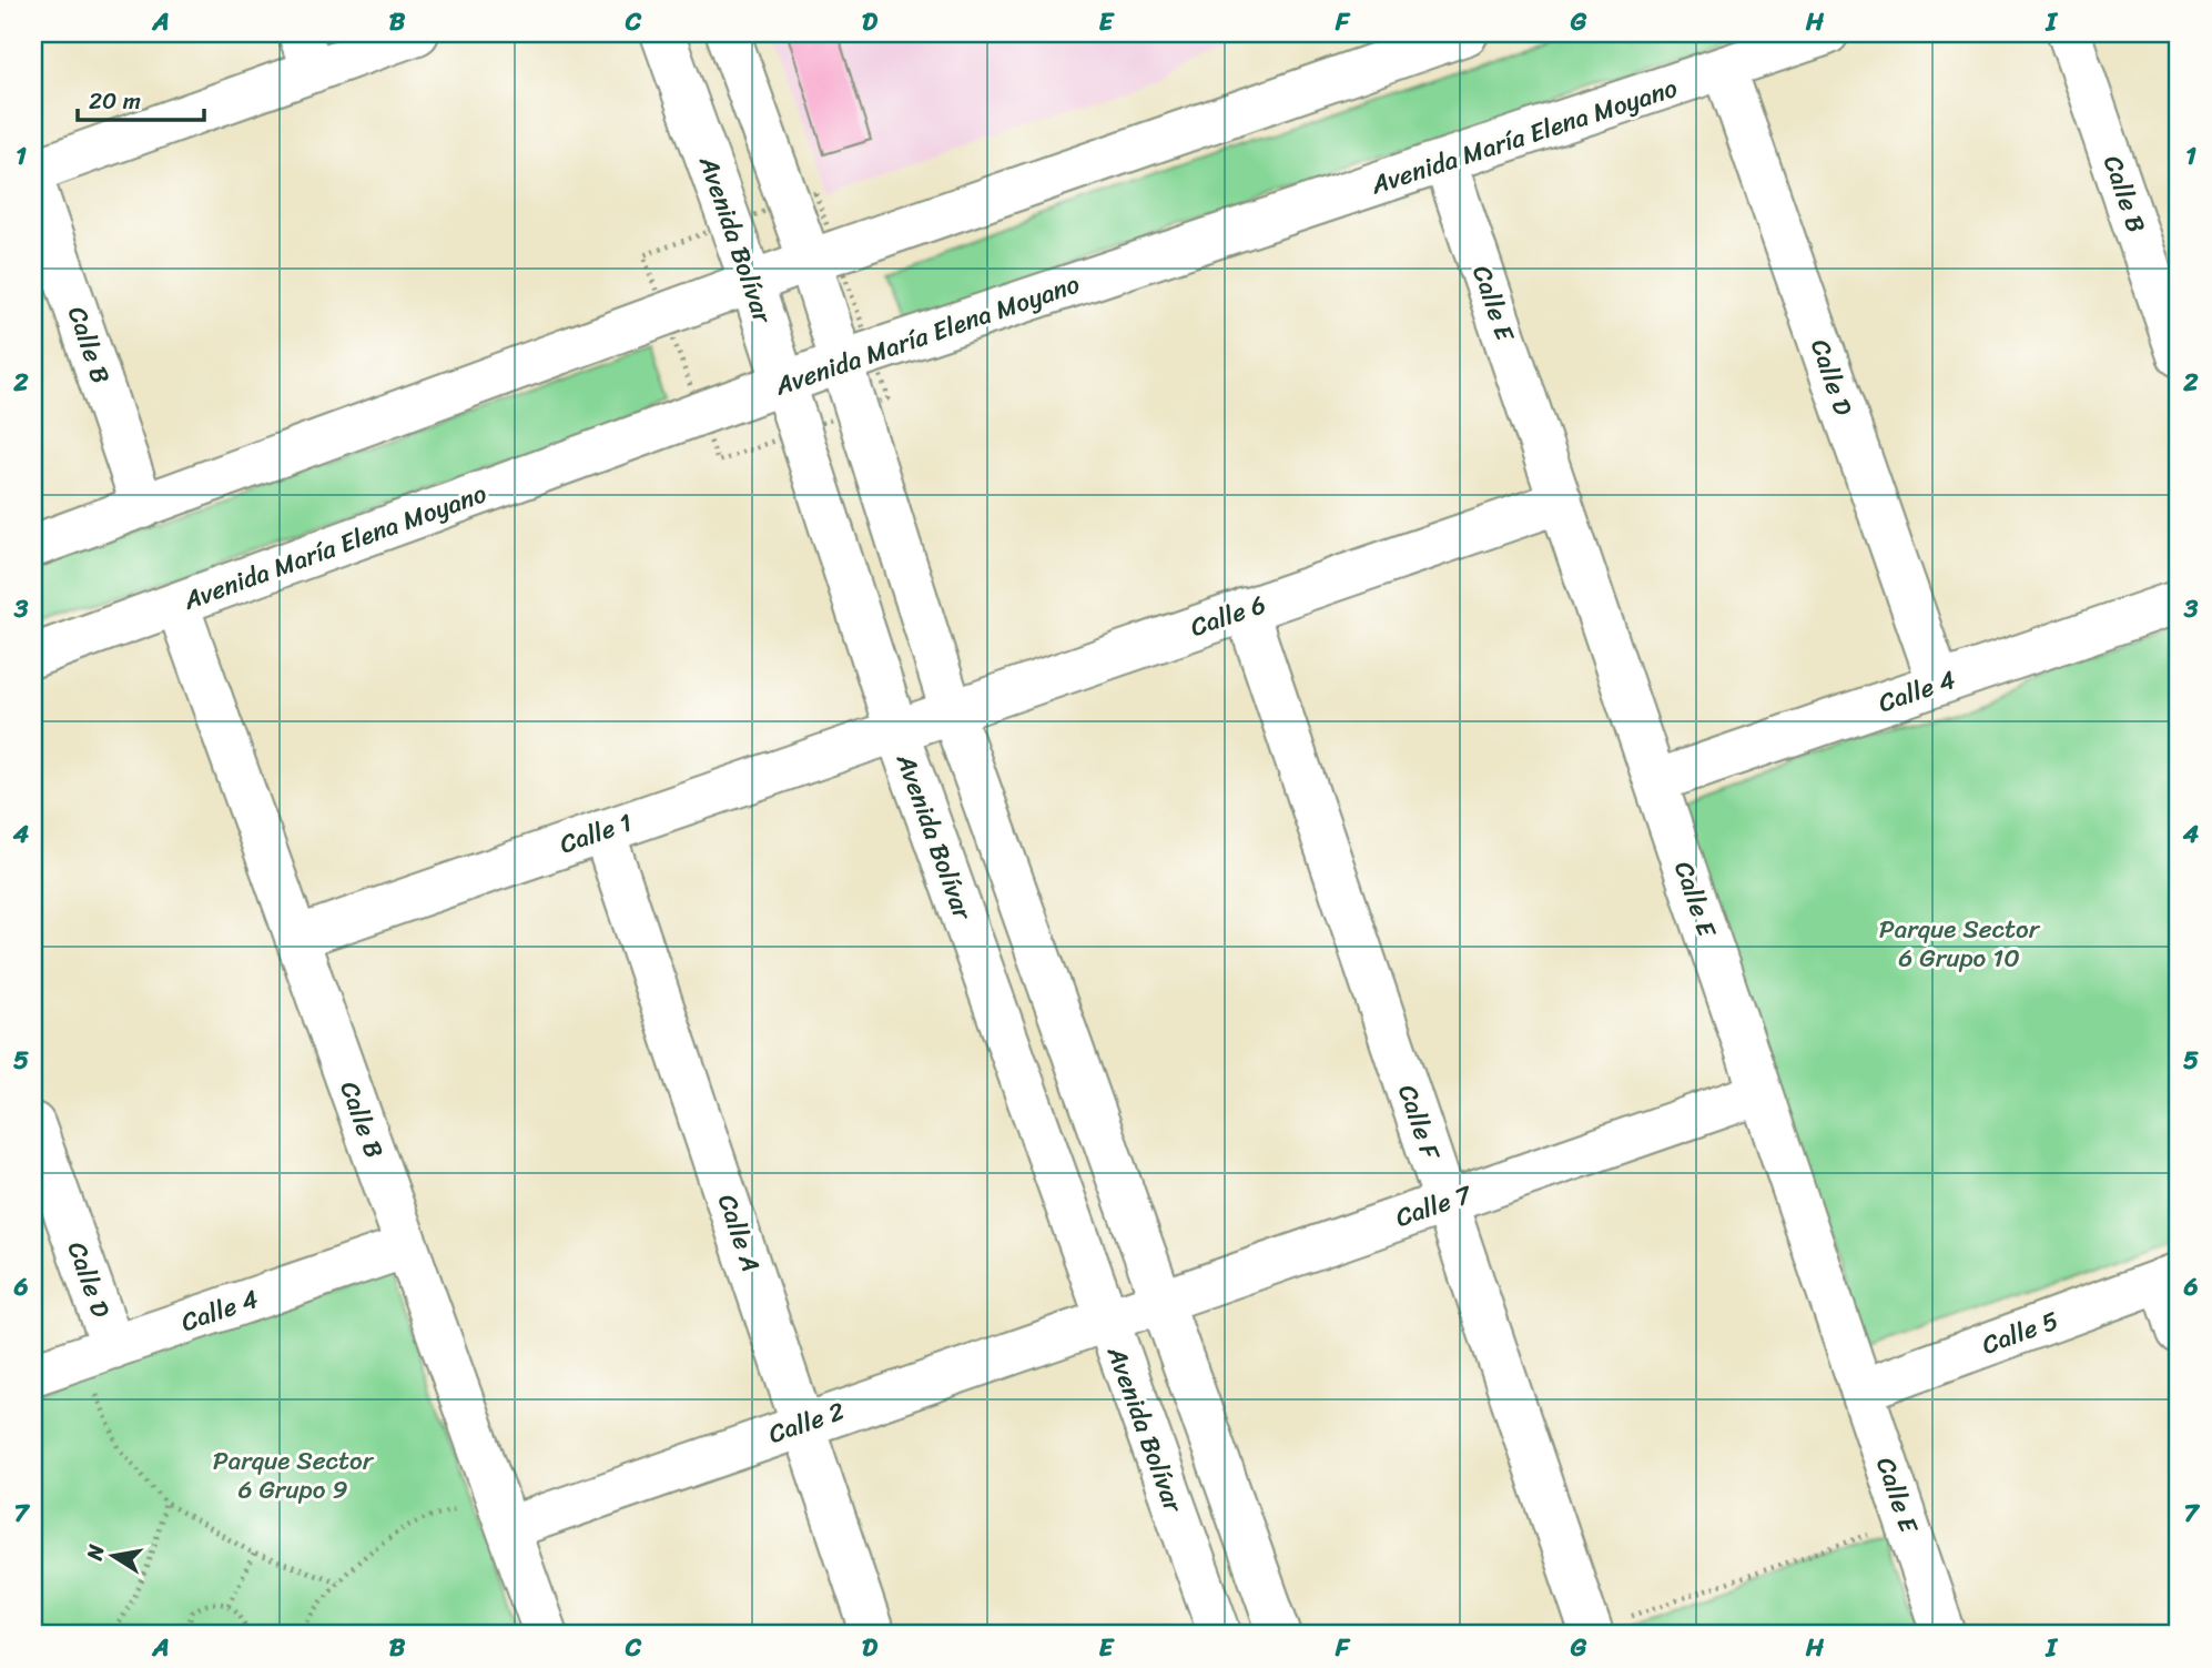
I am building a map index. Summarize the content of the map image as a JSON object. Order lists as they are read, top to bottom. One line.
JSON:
{"streets":{"street":["Avenida María Elena Moyano","Calle B","Avenida Bolívar","Calle E","Calle D","Calle 6","Calle 4","Calle 1","Calle F","Calle 7","Calle A","Calle 5","Calle 2"]},"crossings":[["Avenida María Elena Moyano","Calle B"],["Avenida María Elena Moyano","Avenida Bolívar"],["Avenida María Elena Moyano","Calle E"],["Avenida María Elena Moyano","Calle D"],["Calle B","Calle 4"],["Calle B","Calle 1"],["Calle B","Calle 2"],["Avenida Bolívar","Calle 6"],["Avenida Bolívar","Calle 1"],["Avenida Bolívar","Calle 7"],["Avenida Bolívar","Calle 2"],["Calle E","Calle 6"],["Calle E","Calle 4"],["Calle E","Calle 7"],["Calle E","Calle 5"],["Calle D","Calle 4"],["Calle 6","Calle 1"],["Calle 6","Calle F"],["Calle 1","Calle A"],["Calle F","Calle 7"],["Calle 7","Calle 2"],["Calle A","Calle 2"]],"parks":["Parque Sector 6 Grupo 10","Parque Sector 6 Grupo 9"],"scale_bar":"20 m","north":"left","grid":{"columns":["A","B","C","D","E","F","G","H","I"],"rows":["1","2","3","4","5","6","7"]}}
